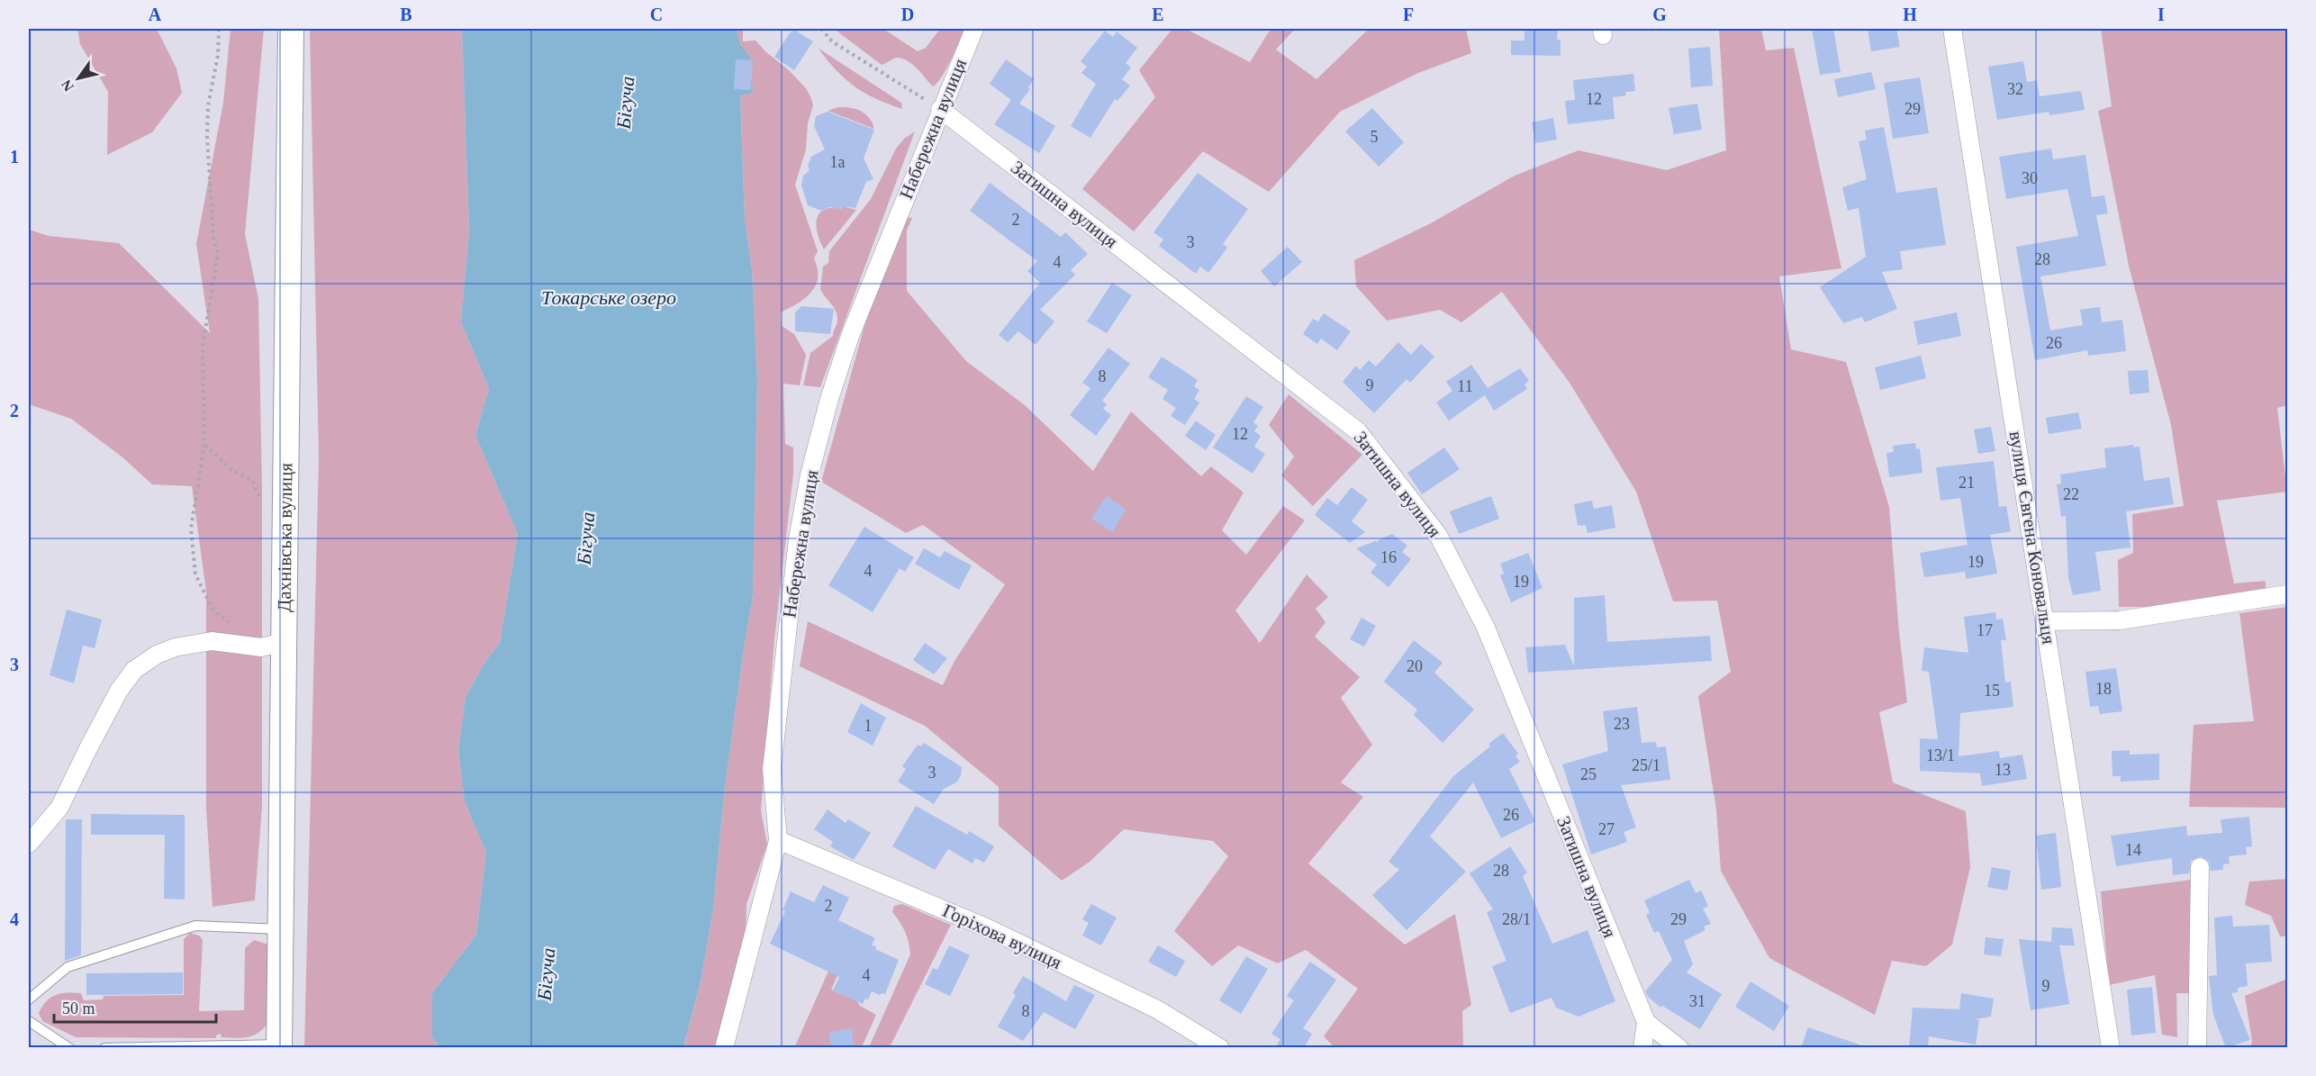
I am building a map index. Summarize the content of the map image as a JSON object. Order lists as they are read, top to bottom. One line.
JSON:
{"streets":{"street":["Набережна вулиця","Затишна вулиця","Дахнівська вулиця","вулиця Євгена Коновальця","Горіхова вулиця"]},"crossings":[["Набережна вулиця","Затишна вулиця"],["Набережна вулиця","Горіхова вулиця"]],"water":["Бігуча","Токарське озеро"],"house_numbers":["32","12","29","5","1а","30","2","3","28","4","26","8","9","11","12","21","22","16","19","4","19","17","20","18","15","23","1","13/1","25/1","13","3","25","26","27","14","28","2","28/1","29","4","9","31","8"],"scale_bar":"50 m","north":"bottom left","grid":{"columns":["A","B","C","D","E","F","G","H","I"],"rows":["1","2","3","4"]}}
